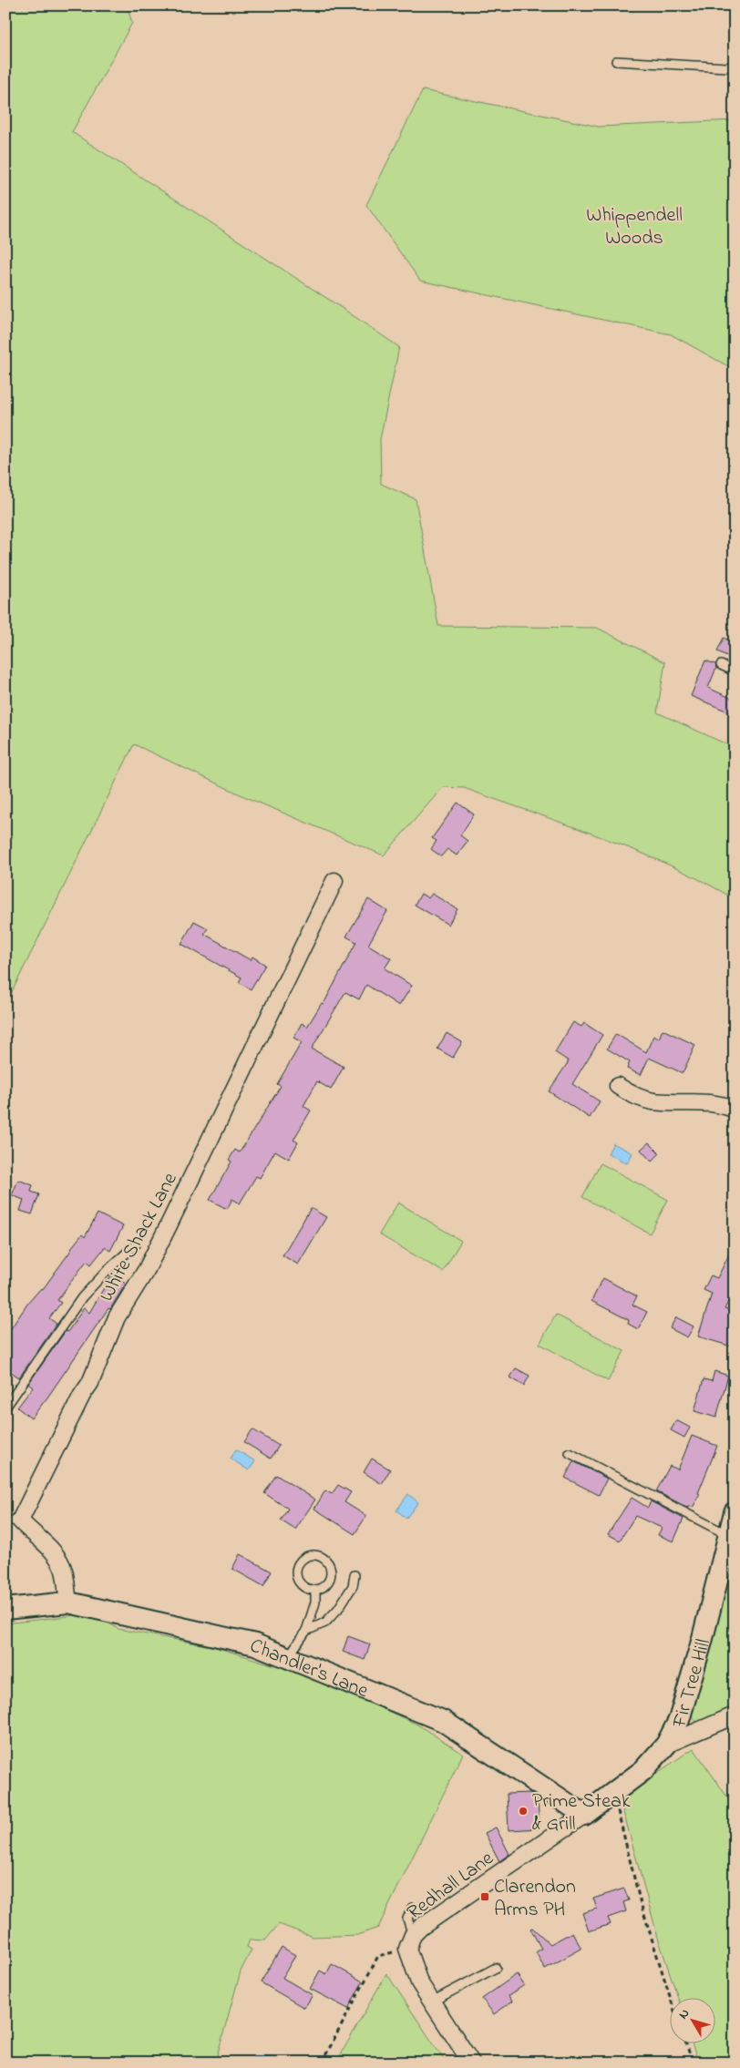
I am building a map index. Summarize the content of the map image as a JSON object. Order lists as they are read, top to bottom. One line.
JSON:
{"streets":{"street":["White Shack Lane","Chandler's Lane","Fir Tree Hill","Redhall Lane"]},"crossings":[["White Shack Lane","Chandler's Lane"],["Chandler's Lane","Fir Tree Hill"],["Chandler's Lane","Redhall Lane"],["Fir Tree Hill","Redhall Lane"]],"parks":["Whippendell Woods"],"places":{"other":["Prime Steak & Grill"],"transit":["Clarendon Arms PH"]},"north":"top left"}
